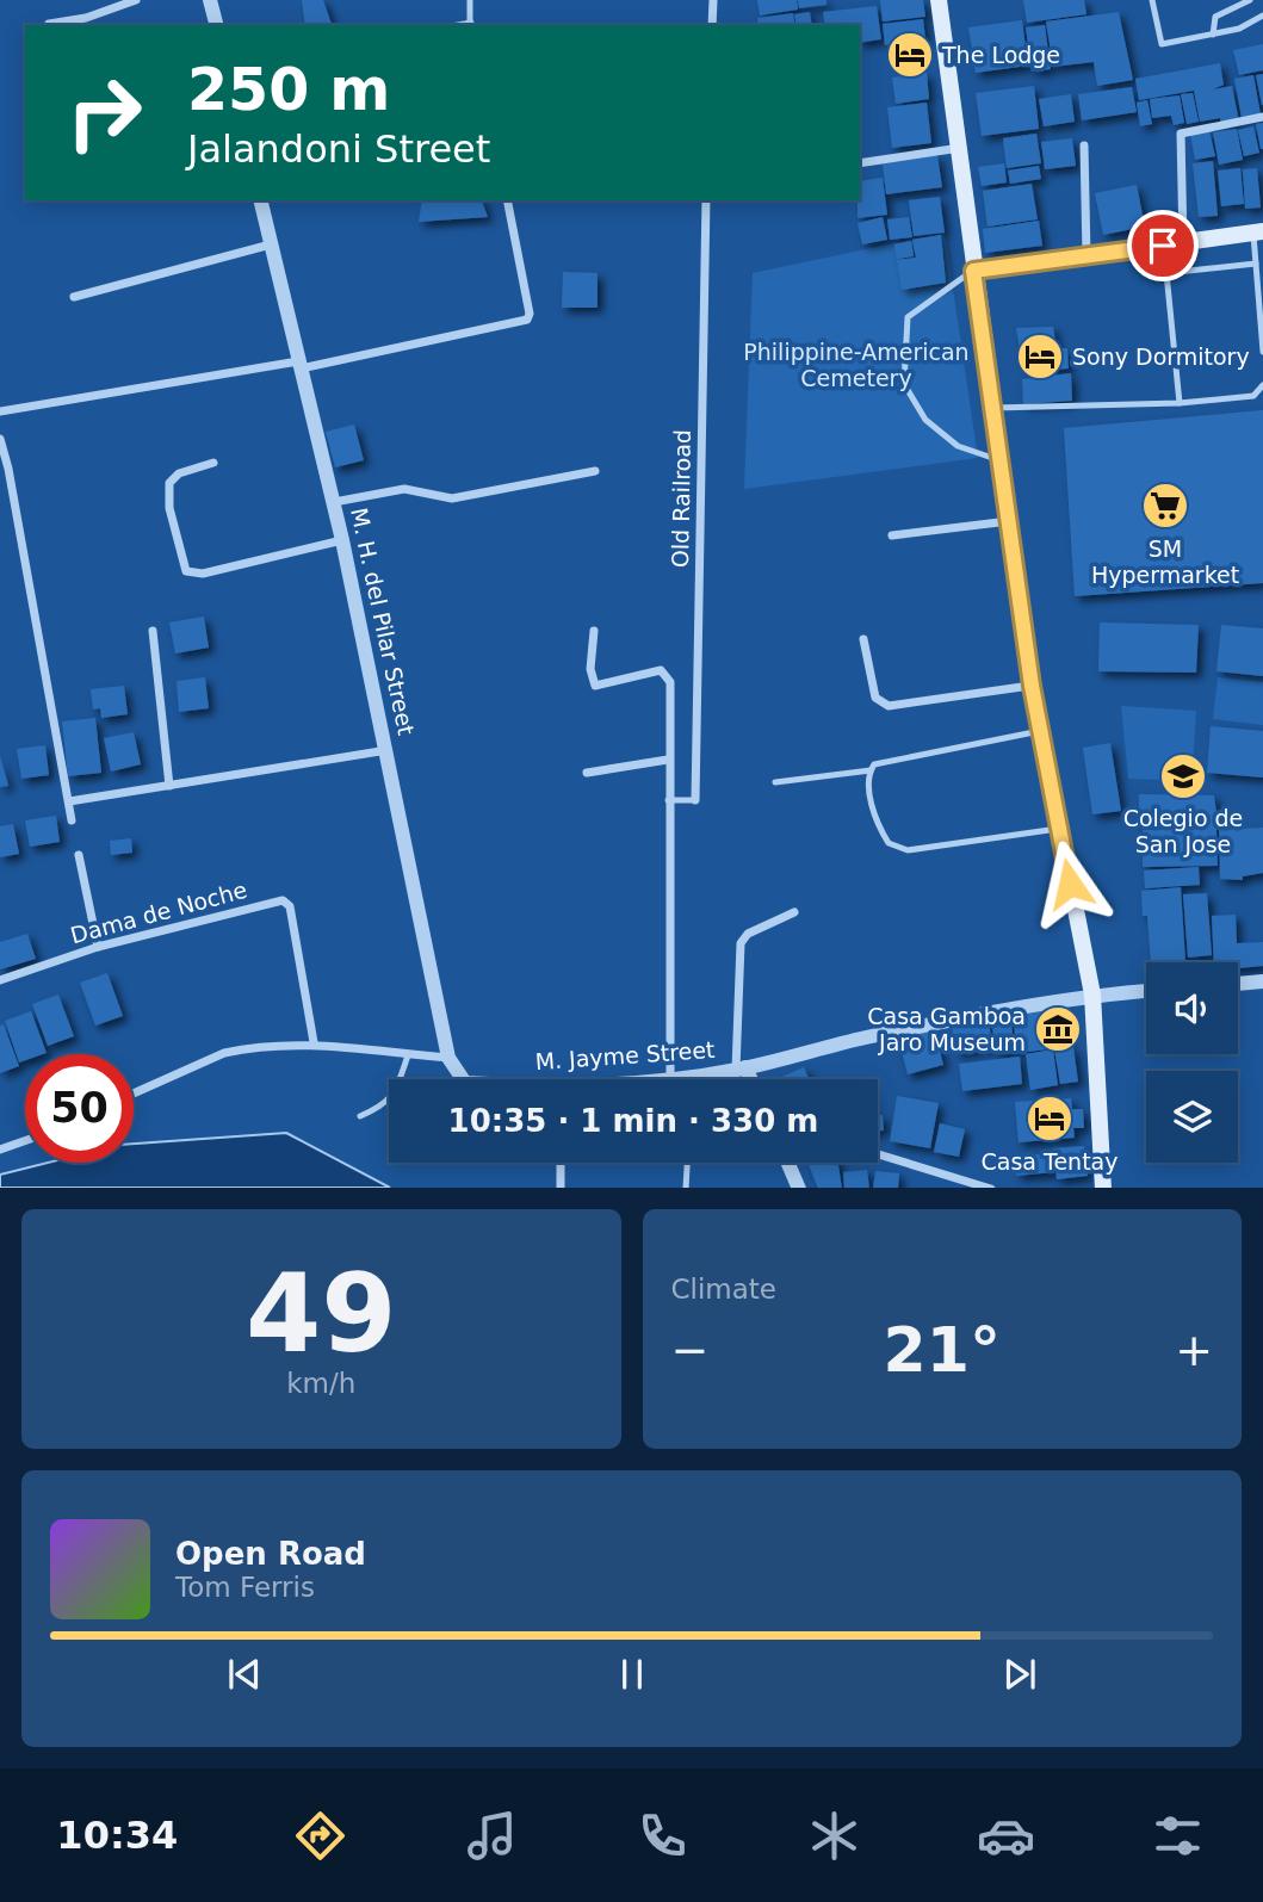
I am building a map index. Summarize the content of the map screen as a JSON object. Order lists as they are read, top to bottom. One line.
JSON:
{"streets":{"street":["Old Railroad","M. H. del Pilar Street","Dama de Noche","M. Jayme Street"]},"crossings":[["M. H. del Pilar Street","M. Jayme Street"]],"parks":["Philippine-American Cemetery"],"places":{"hotel":["The Lodge","Sony Dormitory","Casa Tentay"],"supermarket":["SM Hypermarket"],"school or university":["Colegio de San Jose"],"museum":["Casa Gamboa Jaro Museum"]},"page":{"turn":["250 m","Jalandoni Street"],"limit":"50","trip":"10:35 · 1 min · 330 m","tile":[["49","km/h"],"Climate"],"heat":["−","21°","+"],"song":["Open Road","Tom Ferris"],"tabs":"10:34"}}
